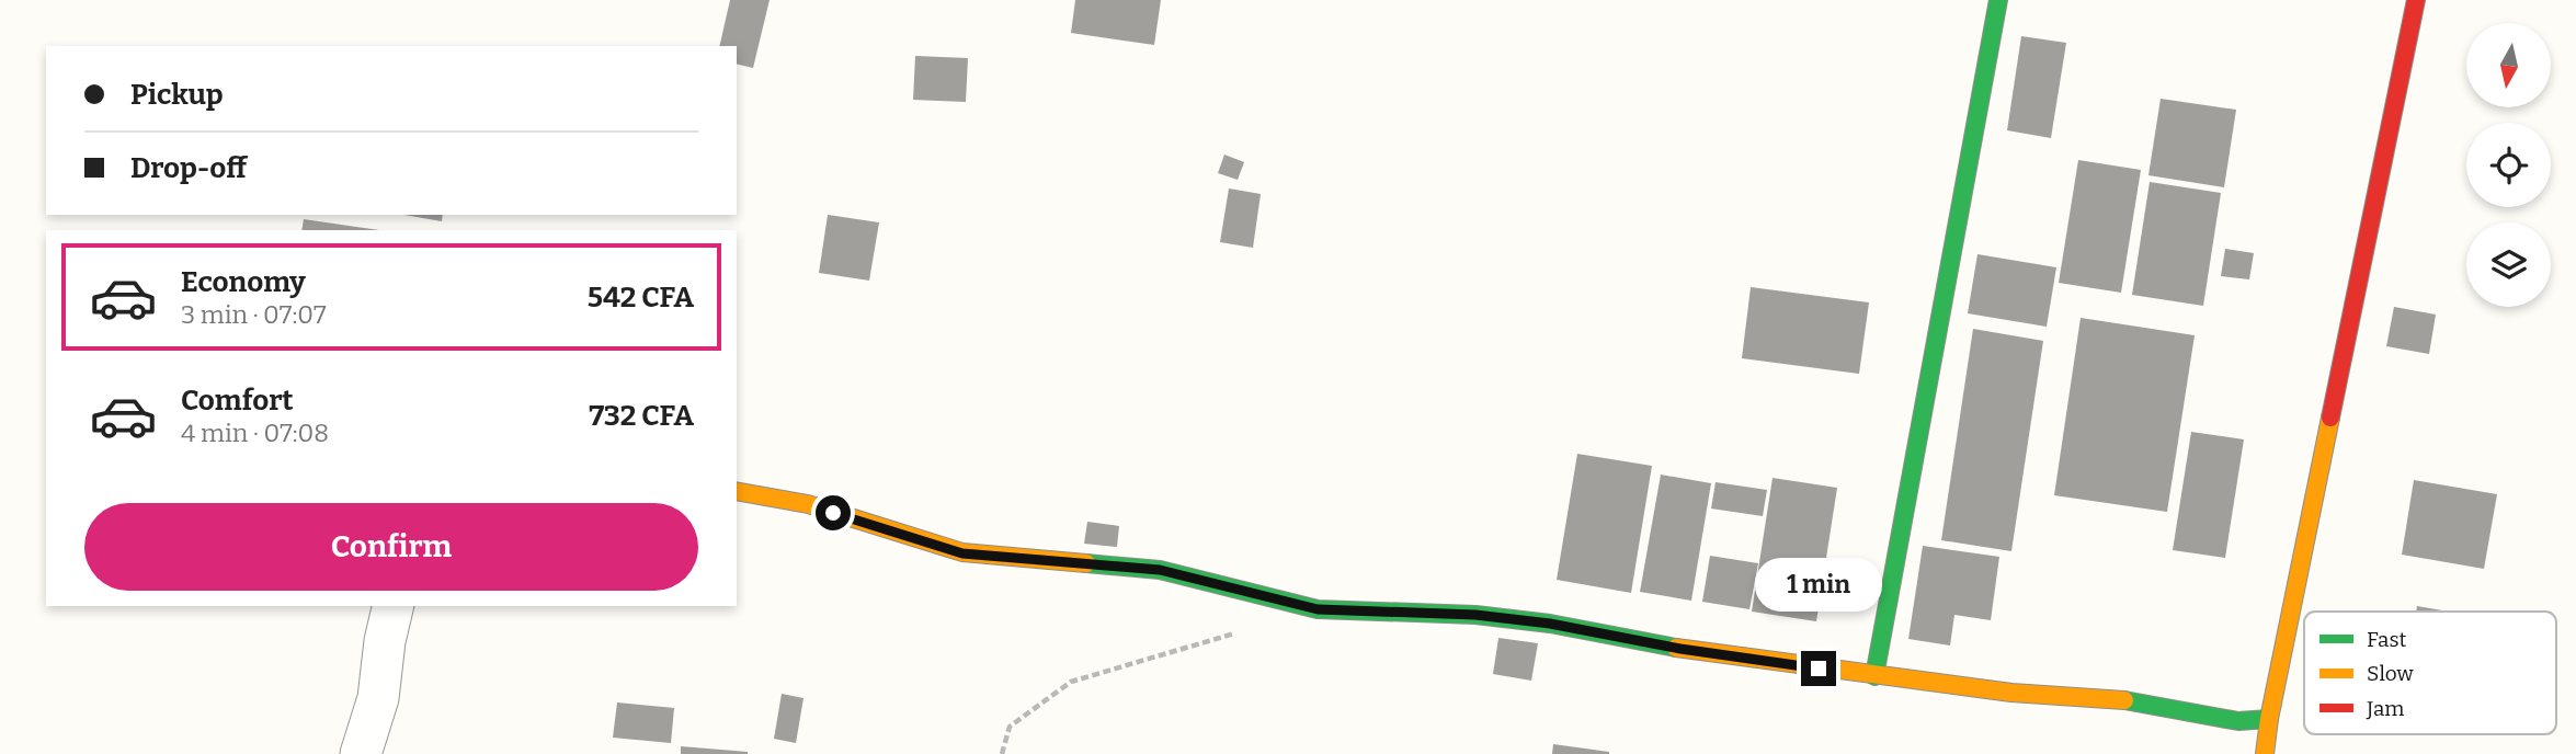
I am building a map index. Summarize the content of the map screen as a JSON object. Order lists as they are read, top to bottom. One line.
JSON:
{"legend":["Fast","Slow","Jam"],"north":"bottom","page":{"banner":["Pickup","Drop-off"],"list":[{"name":"Economy","note":"3 min · 07:07","value":"542 CFA"},{"name":"Comfort","note":"4 min · 07:08","value":"732 CFA"}],"buttons":"Confirm","bubble":"1 min"}}
